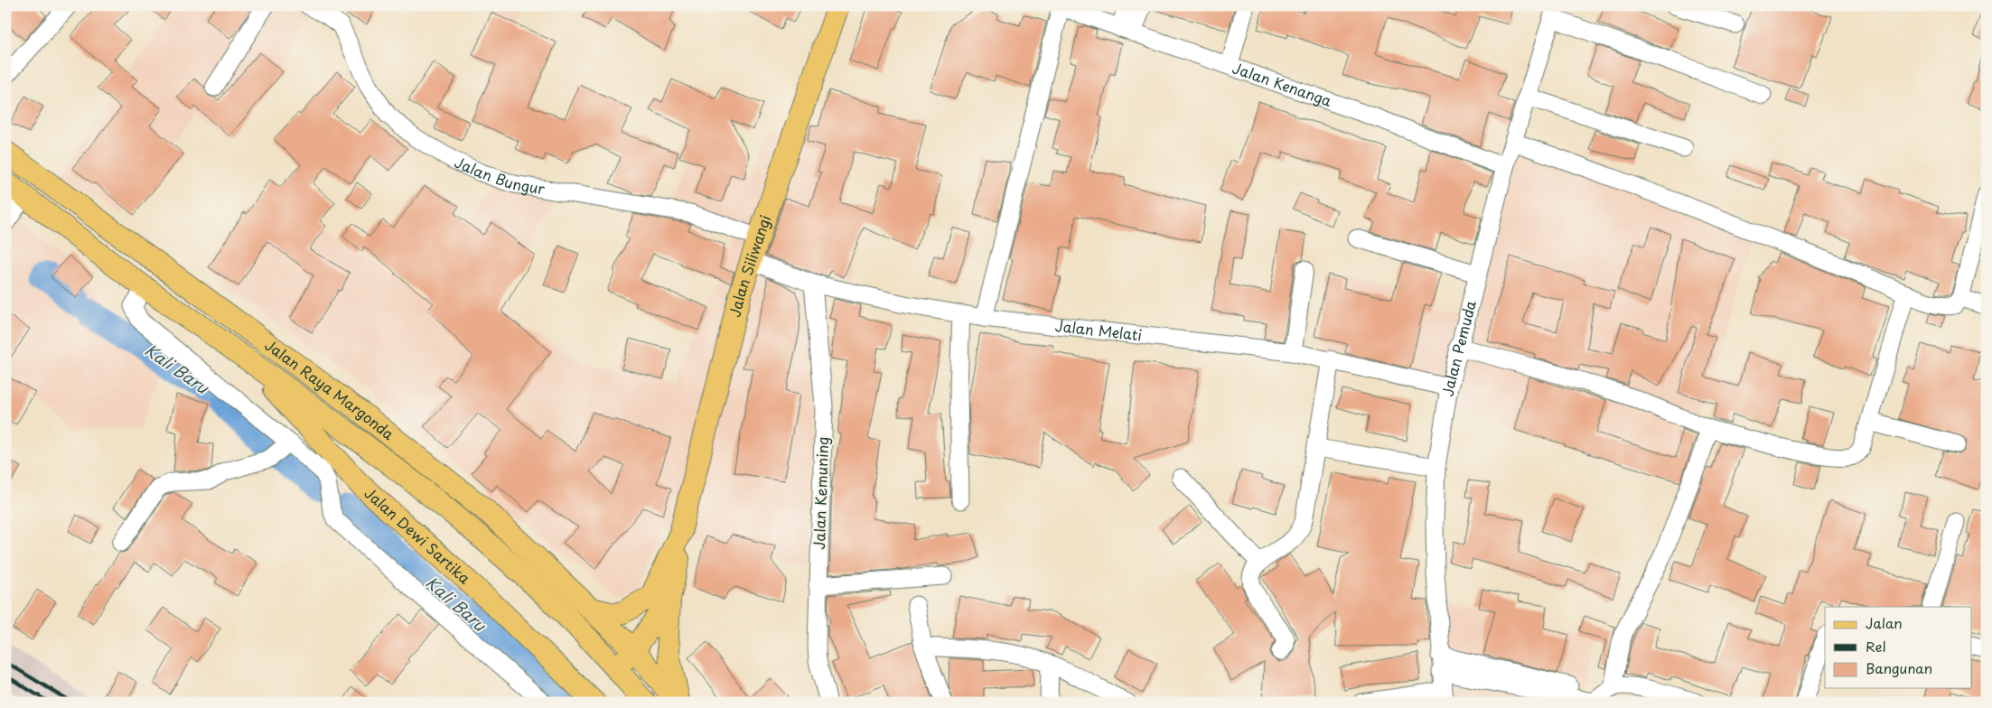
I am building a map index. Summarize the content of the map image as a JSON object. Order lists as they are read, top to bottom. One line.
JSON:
{"streets":{"main road":["Jalan Siliwangi","Jalan Raya Margonda","Jalan Dewi Sartika"],"street":["Jalan Kenanga","Jalan Bungur","Jalan Melati","Jalan Pemuda","Jalan Kemuning"]},"crossings":[["Jalan Kenanga","Jalan Pemuda"],["Jalan Bungur","Jalan Siliwangi"],["Jalan Siliwangi","Jalan Melati"],["Jalan Siliwangi","Jalan Raya Margonda"],["Jalan Melati","Jalan Pemuda"],["Jalan Melati","Jalan Kemuning"],["Jalan Raya Margonda","Jalan Dewi Sartika"]],"water":["Kali Baru"],"legend":["Jalan","Rel","Bangunan"]}
